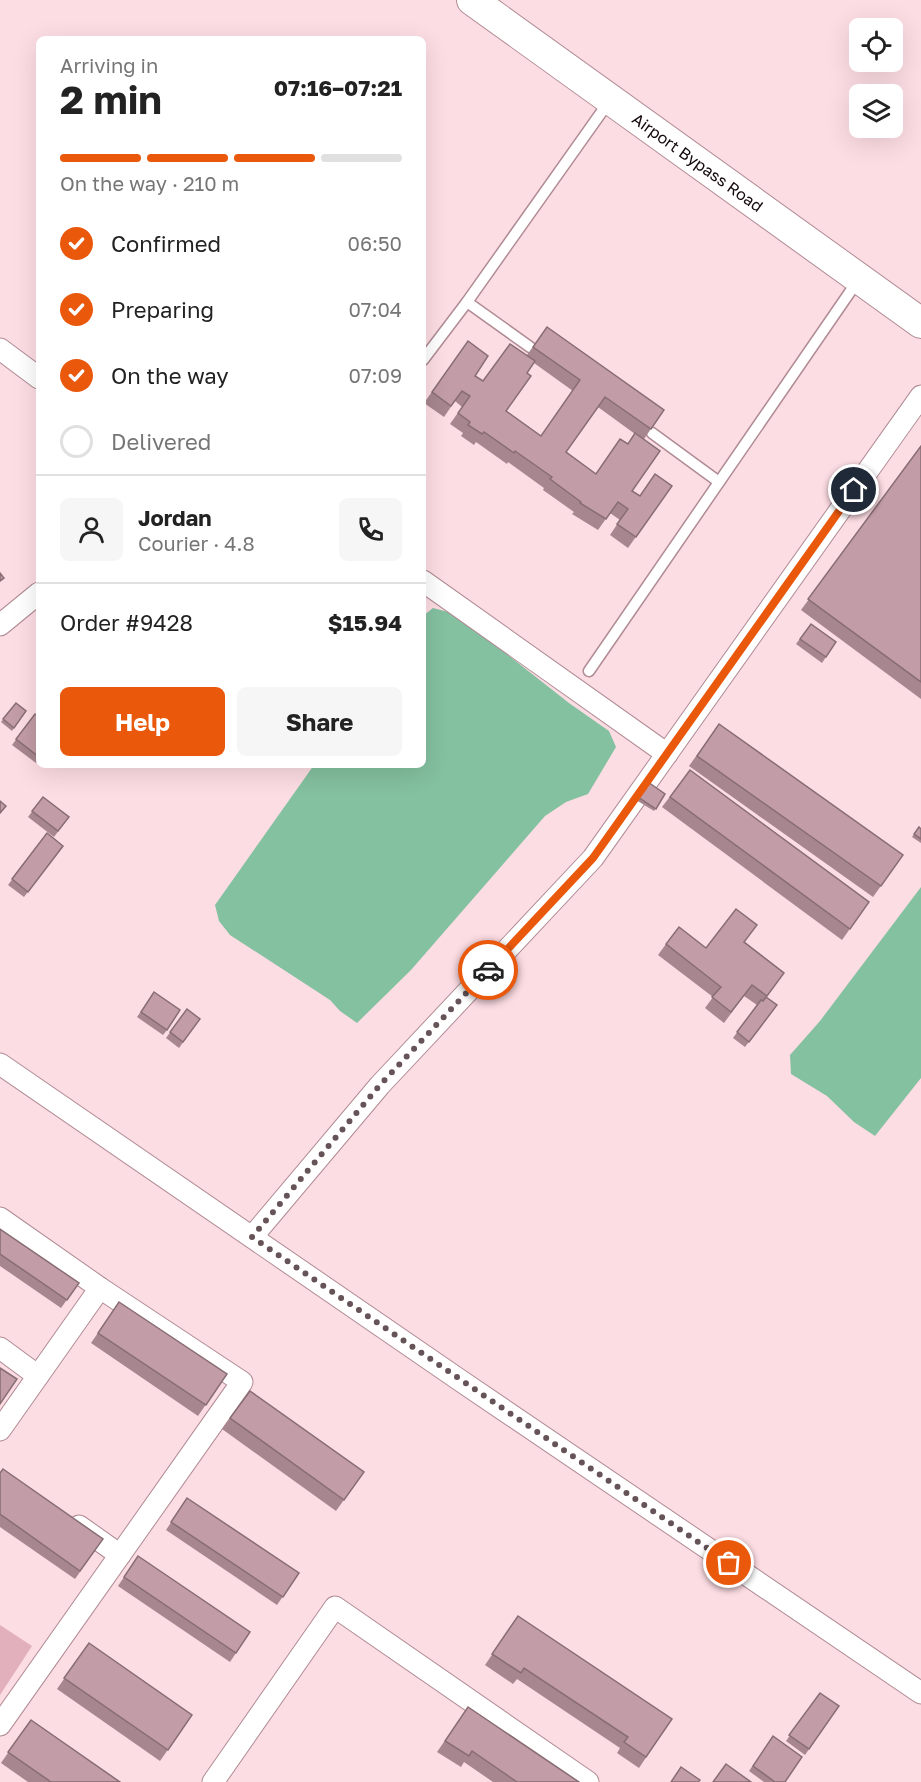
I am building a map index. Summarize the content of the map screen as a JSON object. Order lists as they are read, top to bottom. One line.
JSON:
{"streets":{"street":["Airport Bypass Road"]},"page":{"heading":["2 min","Arriving in","07:16–07:21"],"panel":["Jordan","Courier · 4.8","Order #9428","$15.94"],"bar":"On the way · 210 m","list":[["Confirmed","06:50"],["Preparing","07:04"],["On the way","07:09"],"Delivered"],"buttons":["Help","Share"]}}
